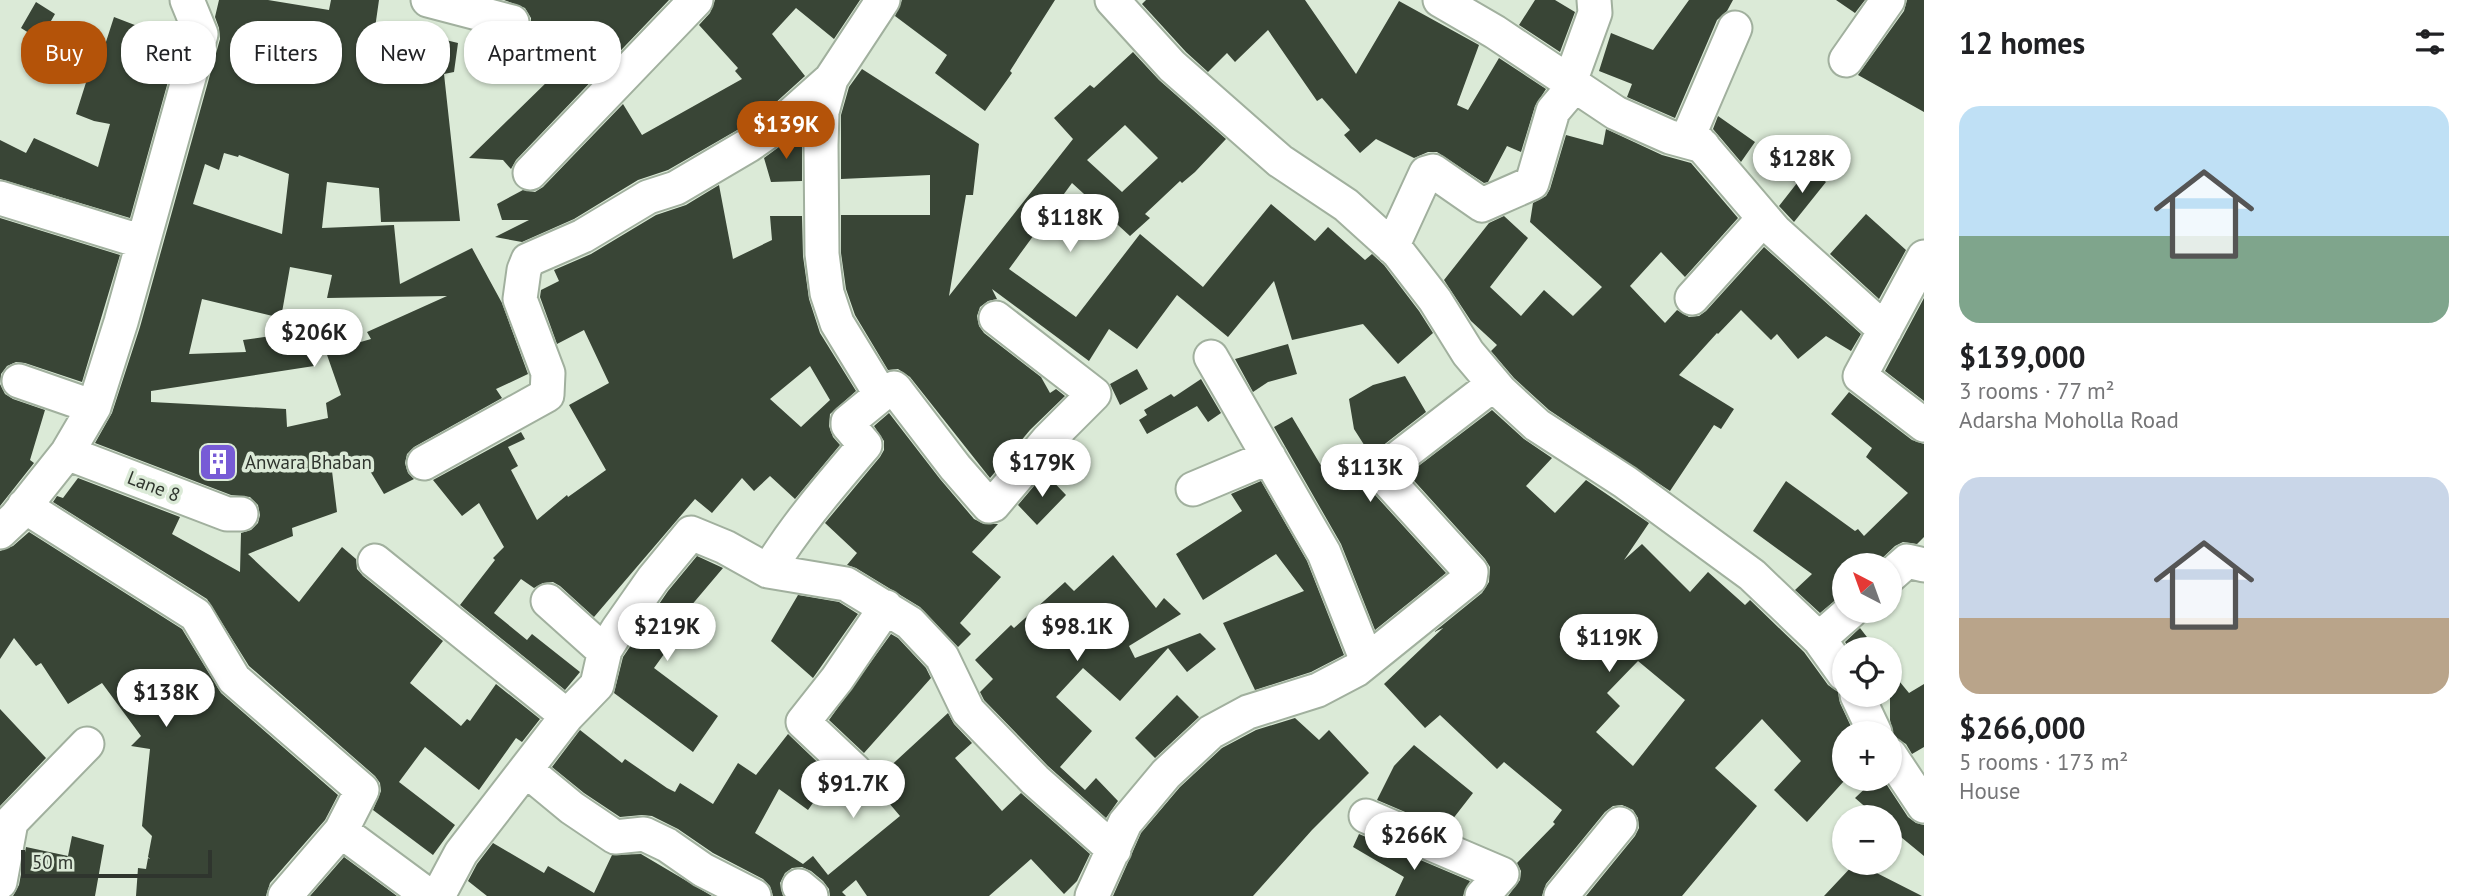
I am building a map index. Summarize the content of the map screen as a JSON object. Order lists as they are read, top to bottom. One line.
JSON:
{"streets":{"street":["Lane 8"]},"places":{"building":["Anwara Bhaban"]},"scale_bar":"50 m","north":"top left","page":{"heading":"12 homes","chip":["Buy","Rent","Filters","New","Apartment"],"list":[{"name":"$139,000","note":"3 rooms · 77 m² · Adarsha Moholla Road"},{"name":"$266,000","note":"5 rooms · 173 m² · House"}],"price":["$139K","$128K","$118K","$206K","$179K","$113K","$219K","$98.1K","$119K","$138K","$91.7K","$266K"],"map_buttons":["+","−"],"scale":"50 m"}}
